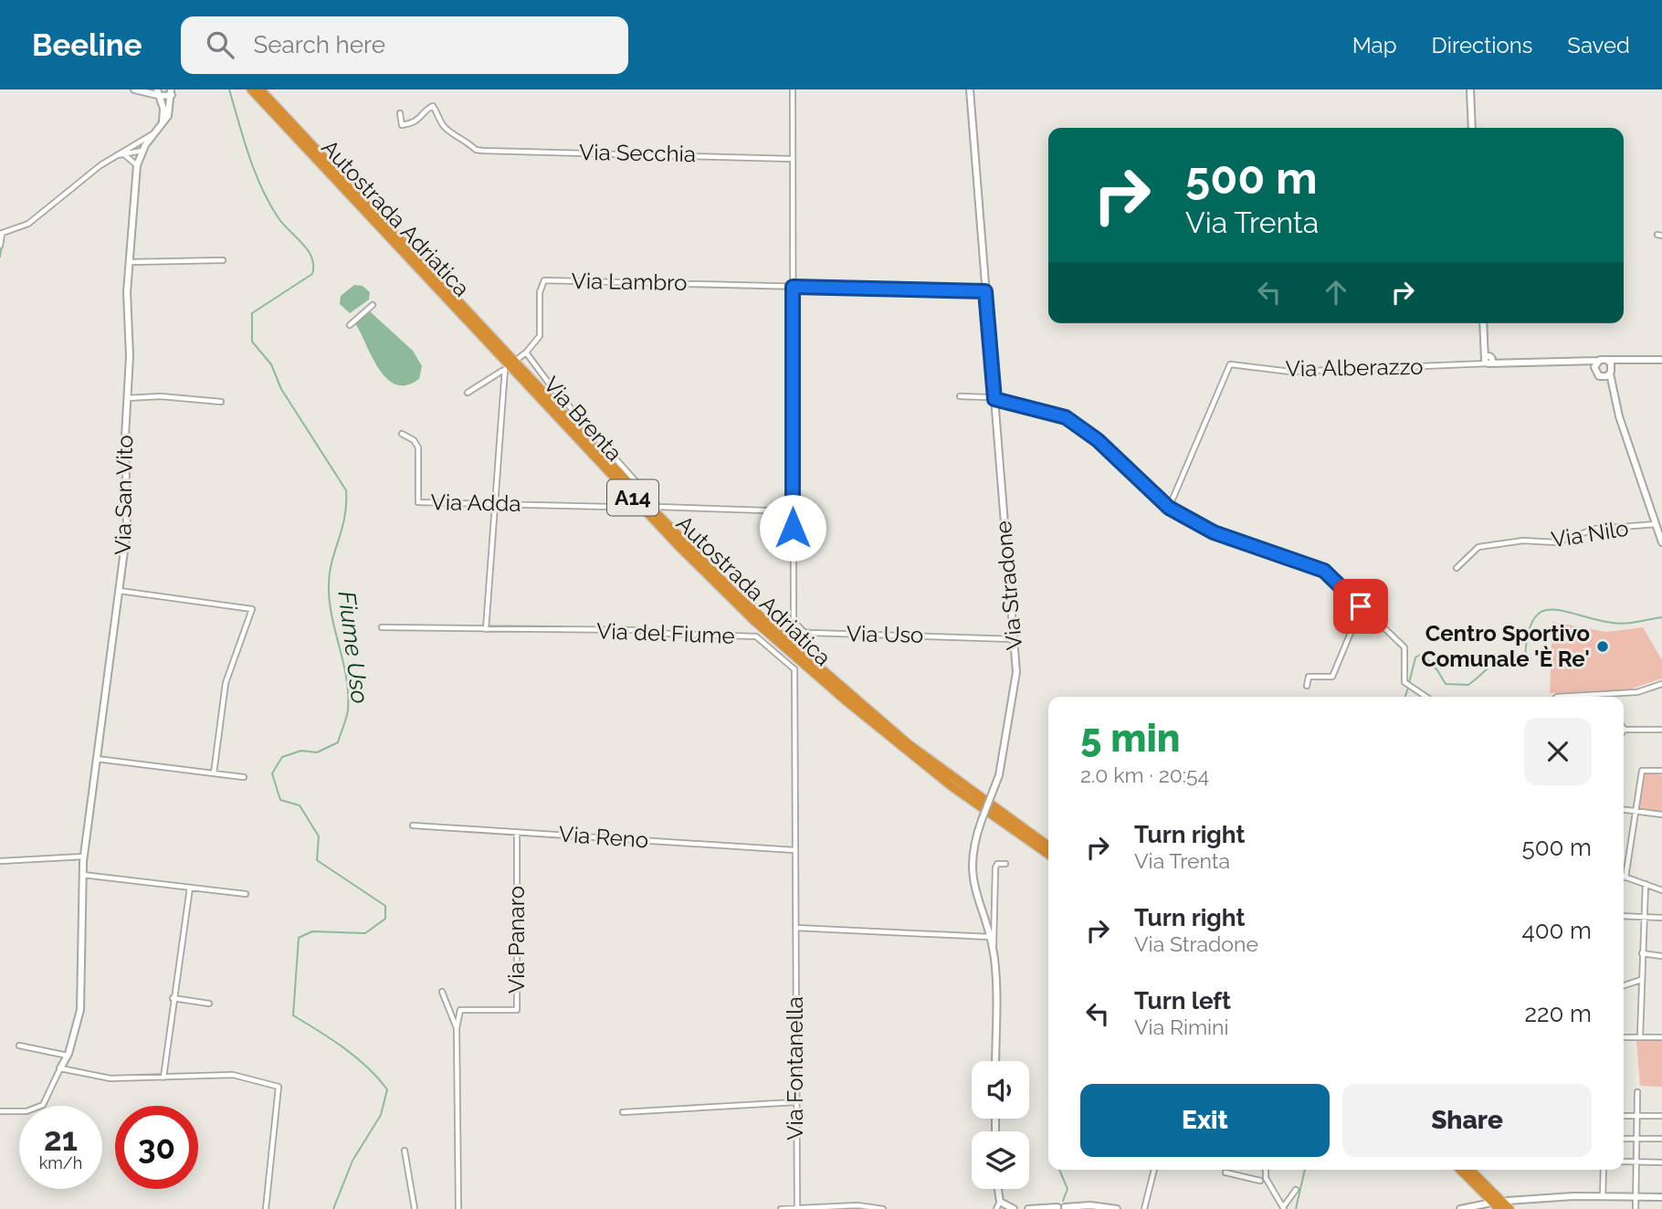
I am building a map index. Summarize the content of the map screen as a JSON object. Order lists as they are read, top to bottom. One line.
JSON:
{"streets":{"highway":["Autostrada Adriatica","A14"],"street":["Via Secchia","Via Lambro","Via Alberazzo","Via Brenta","Via San Vito","Via Adda","Via Nilo","Via Stradone","Via del Fiume","Via Uso","Via Reno","Via Panaro","Via Fontanella"]},"crossings":[["Via Secchia","Via Uso"],["Via Lambro","Via Brenta"],["Via Lambro","Via Uso"],["Via Brenta","Via Uso"],["Via Stradone","Via Uso"],["Via del Fiume","Via Reno"],["Via del Fiume","Via Fontanella"],["Via Reno","Via Panaro"],["Via Reno","Via Fontanella"]],"water":["Fiume Uso"],"places":["Centro Sportivo Comunale 'È Re'"],"page":{"header":"Beeline","search":"Search here","nav":["Map","Directions","Saved"],"turn":["500 m","Via Trenta"],"heading":["5 min","2.0 km · 20:54"],"list":[{"name":"Turn right","note":"Via Trenta","value":"500 m"},{"name":"Turn right","note":"Via Stradone","value":"400 m"},{"name":"Turn left","note":"Via Rimini","value":"220 m"}],"buttons":["Exit","Share"],"speed":"21 km/h","limit":"30"}}
